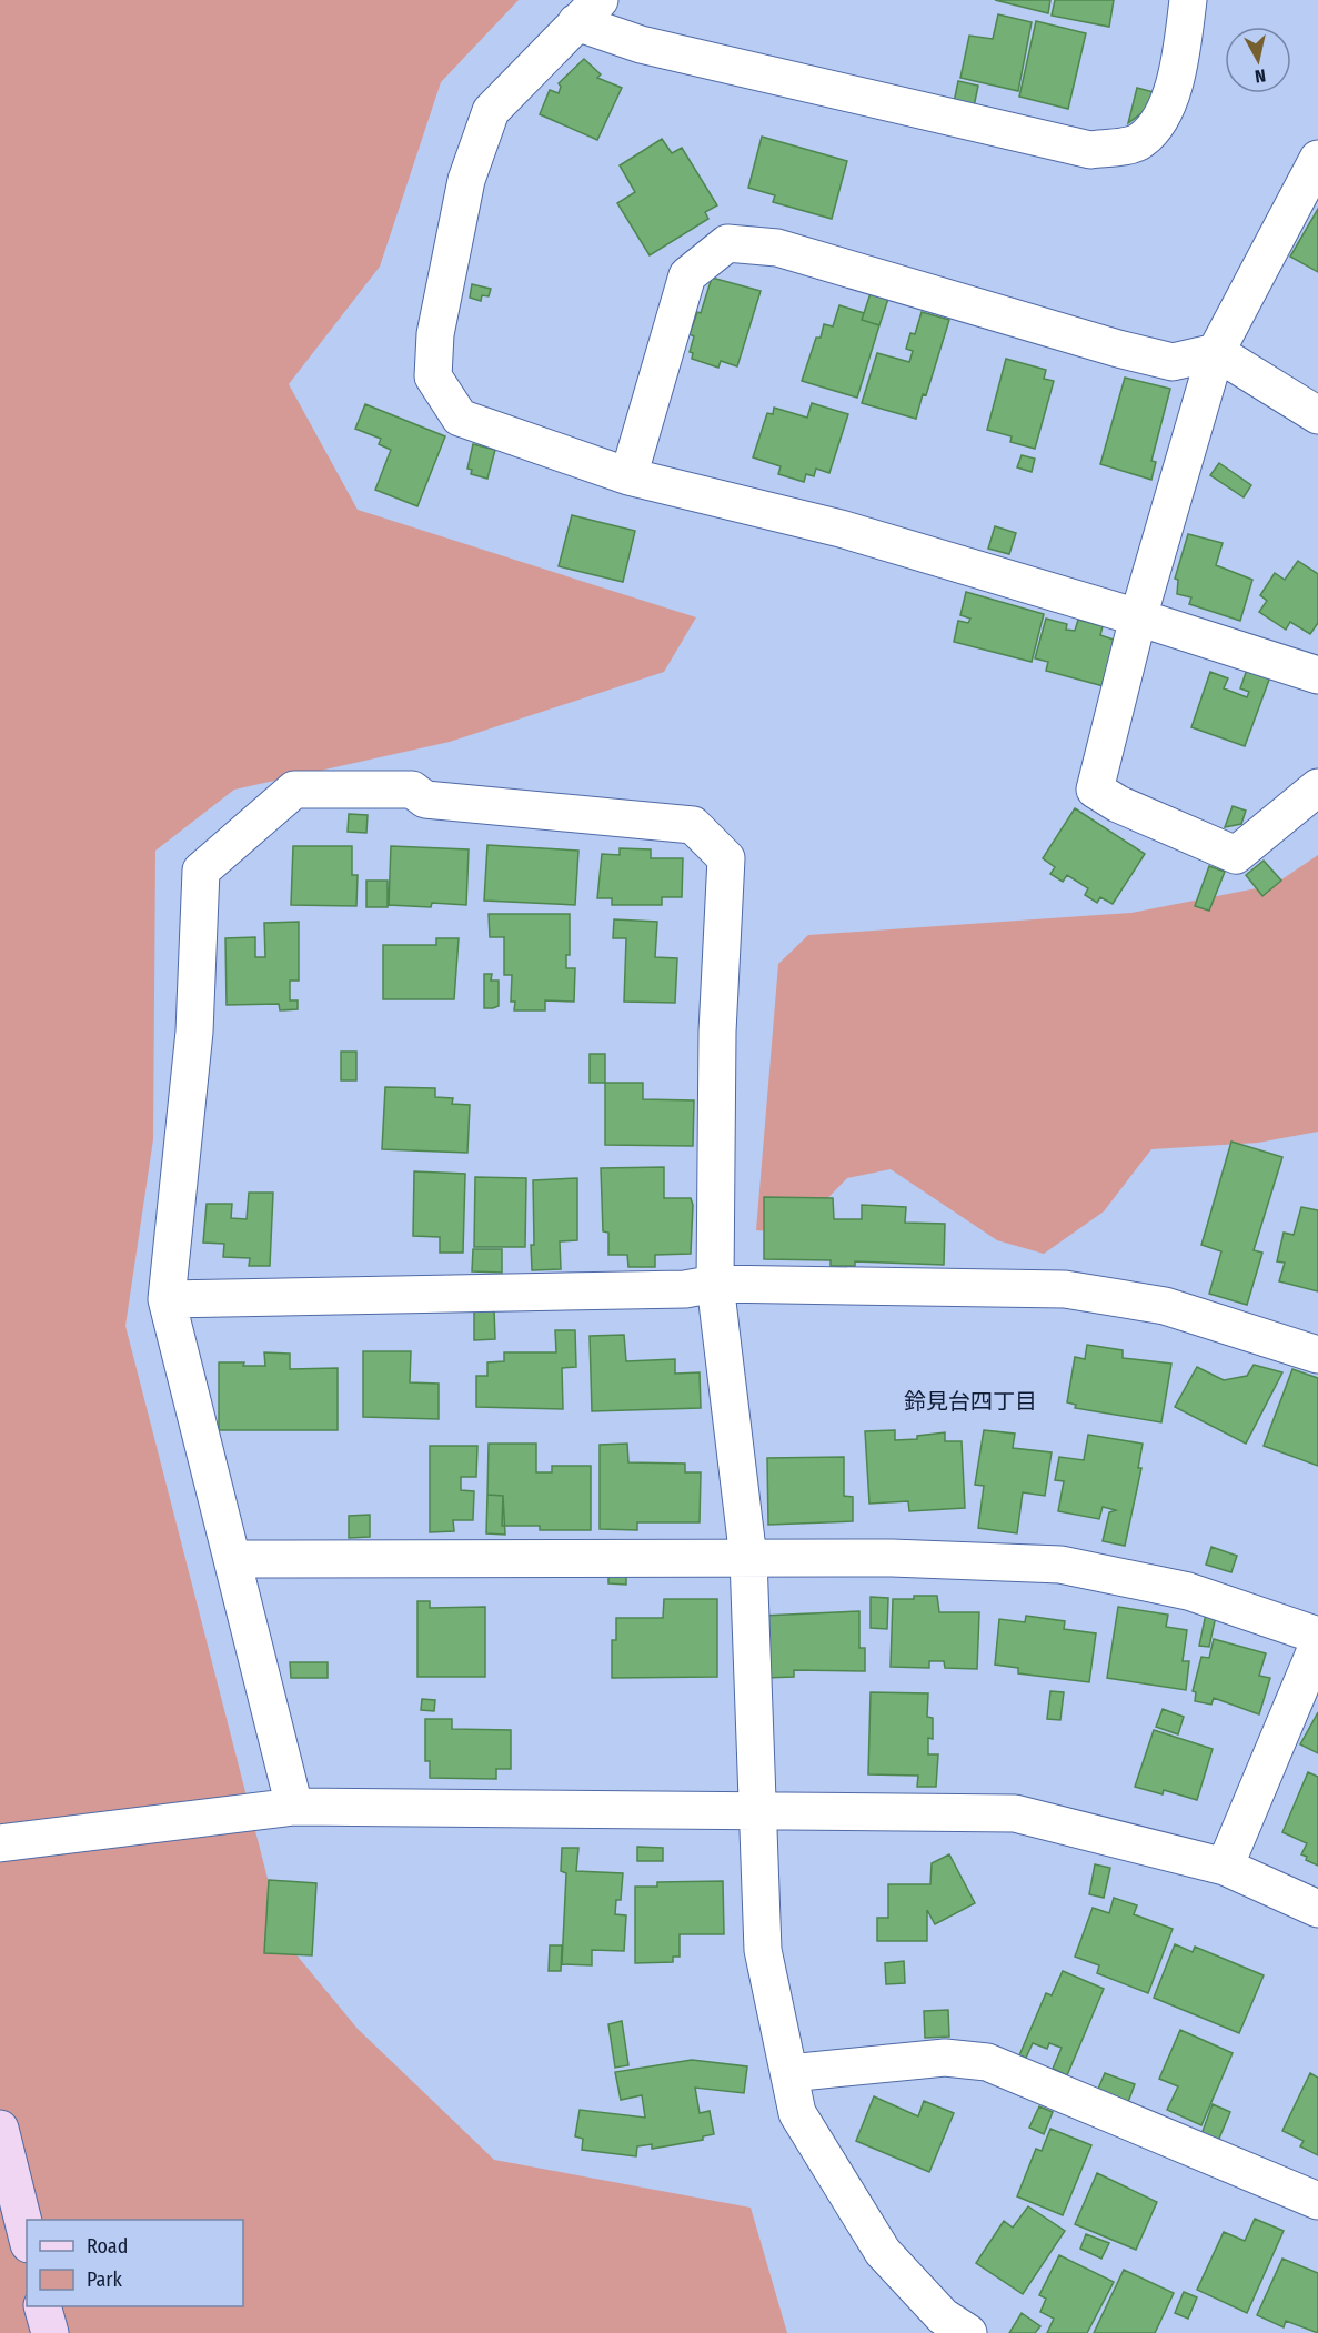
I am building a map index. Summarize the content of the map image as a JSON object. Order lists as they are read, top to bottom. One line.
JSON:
{"districts":["鈴見台四丁目"],"legend":["Road","Park"],"north":"bottom"}
